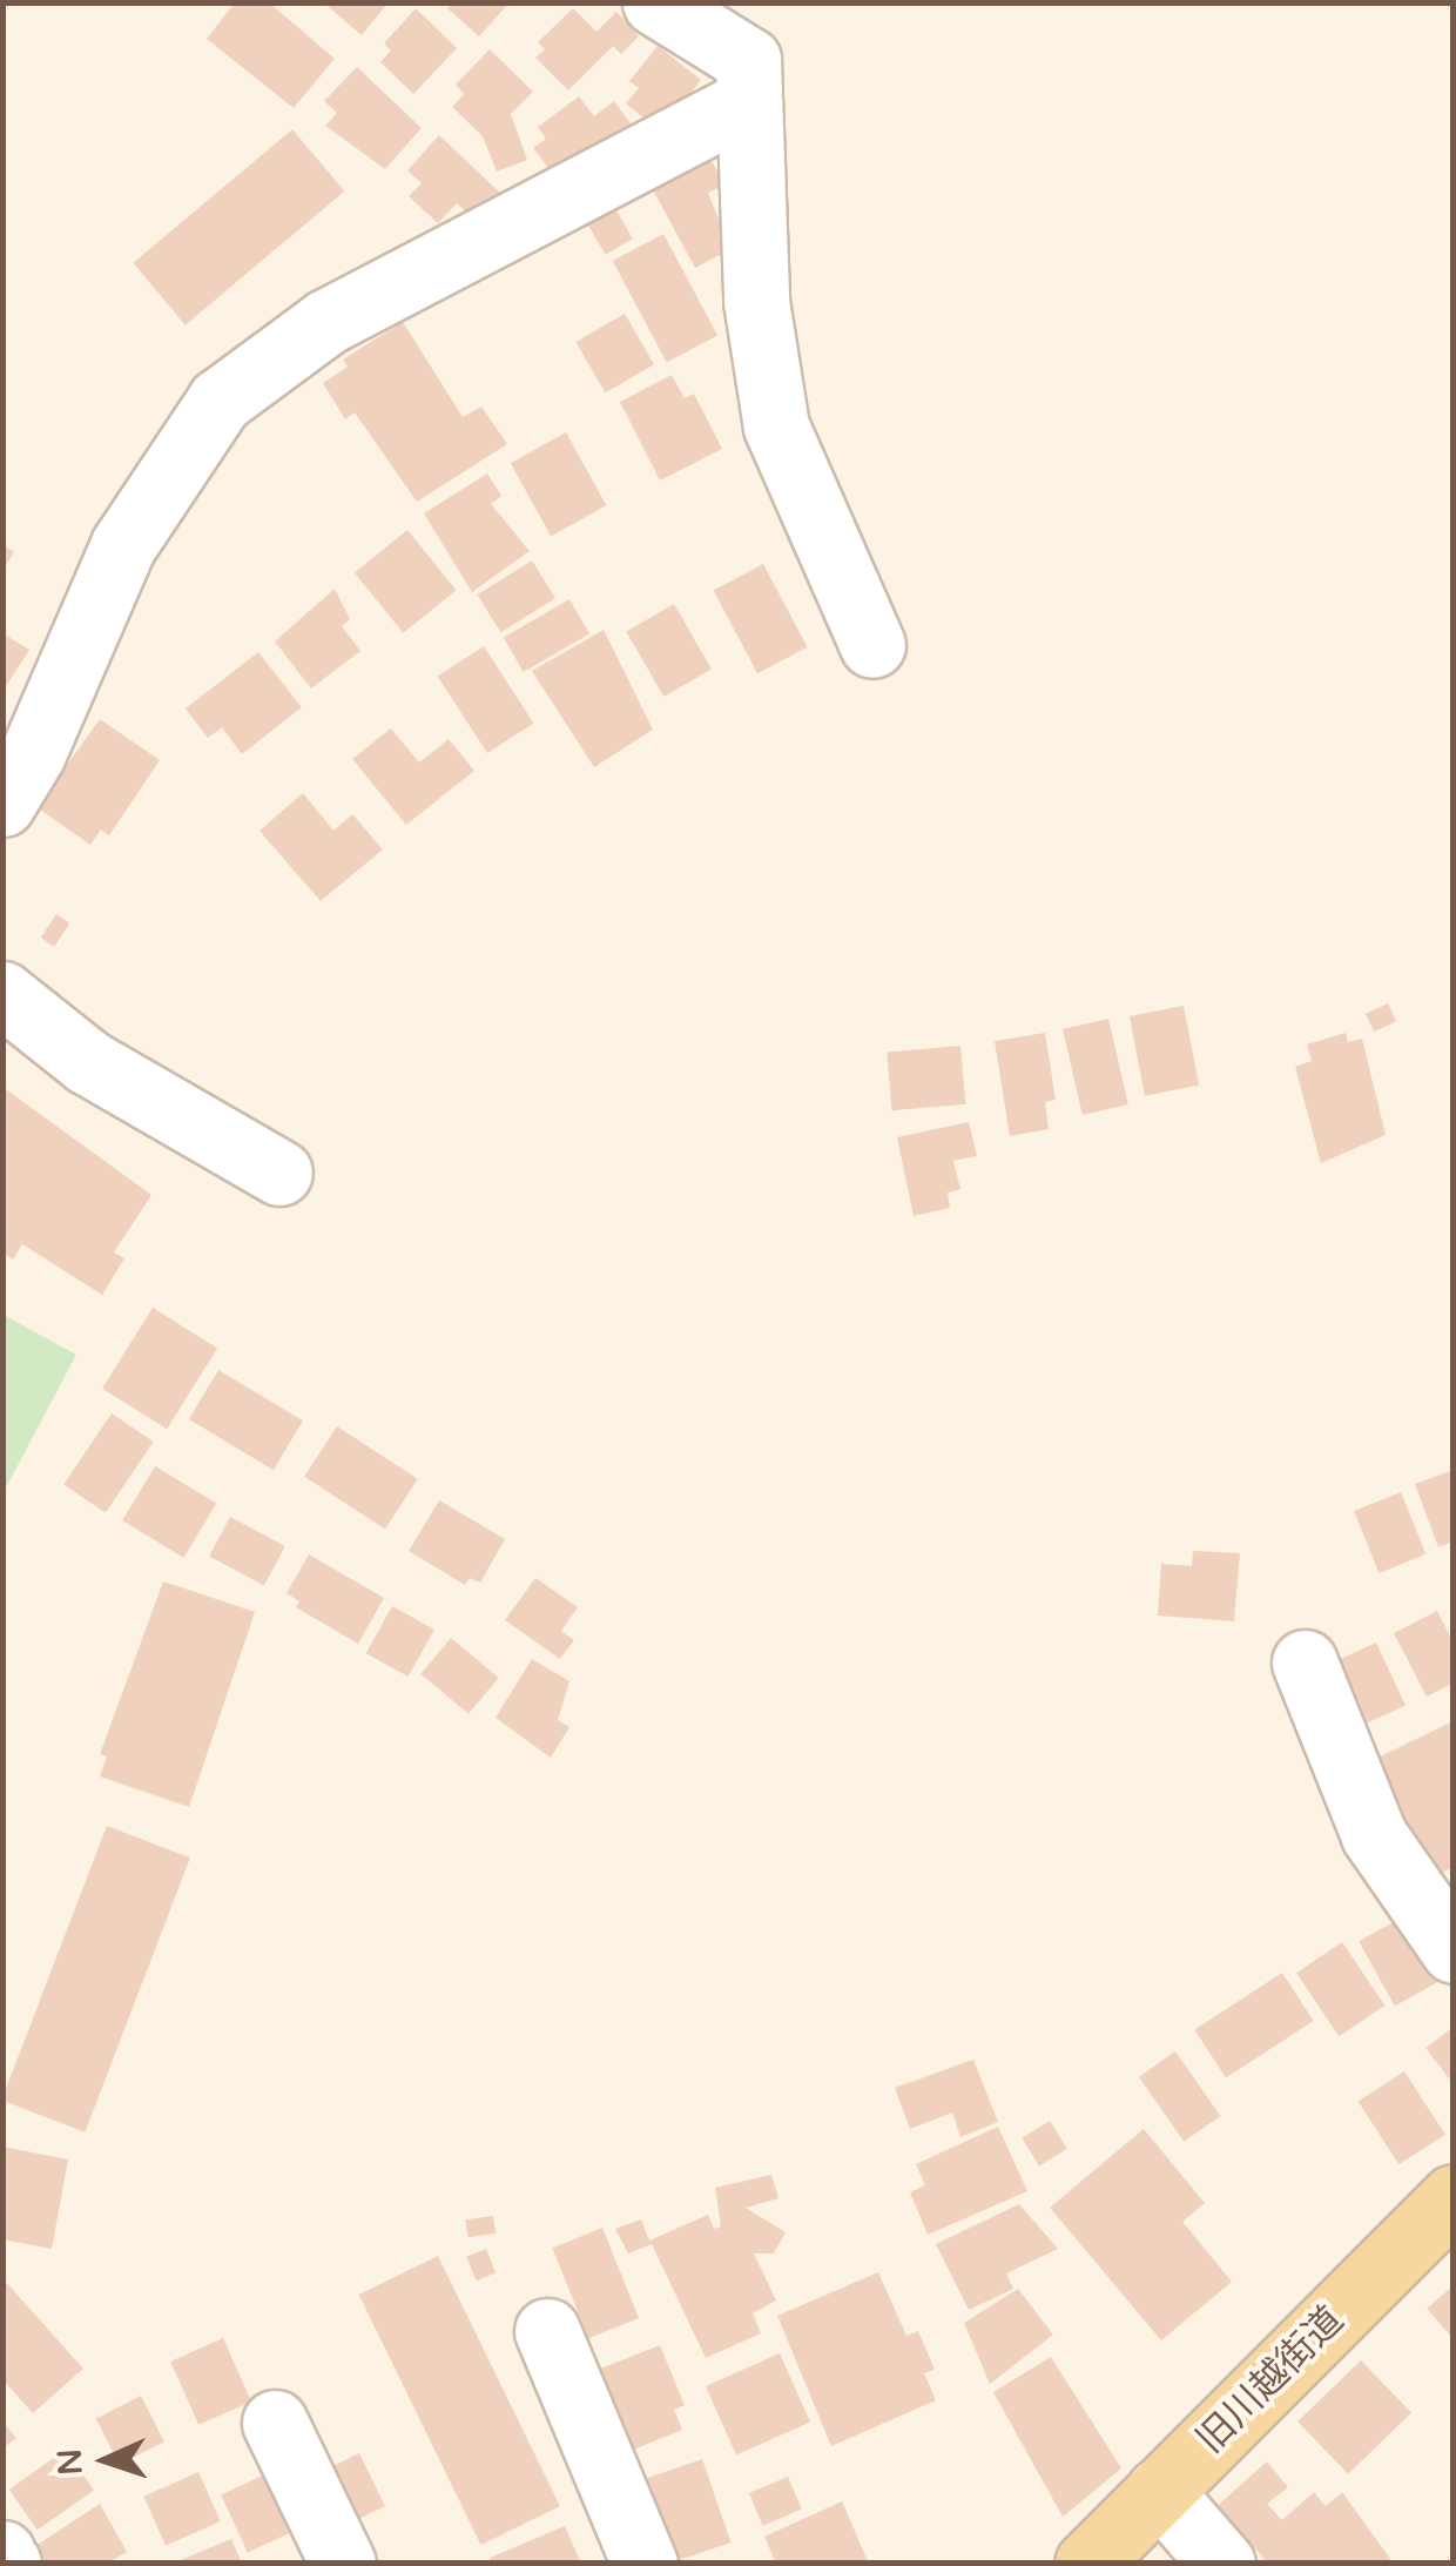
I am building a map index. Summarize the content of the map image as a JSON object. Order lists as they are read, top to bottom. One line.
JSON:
{"streets":{"main road":["旧川越街道"]},"north":"left"}
